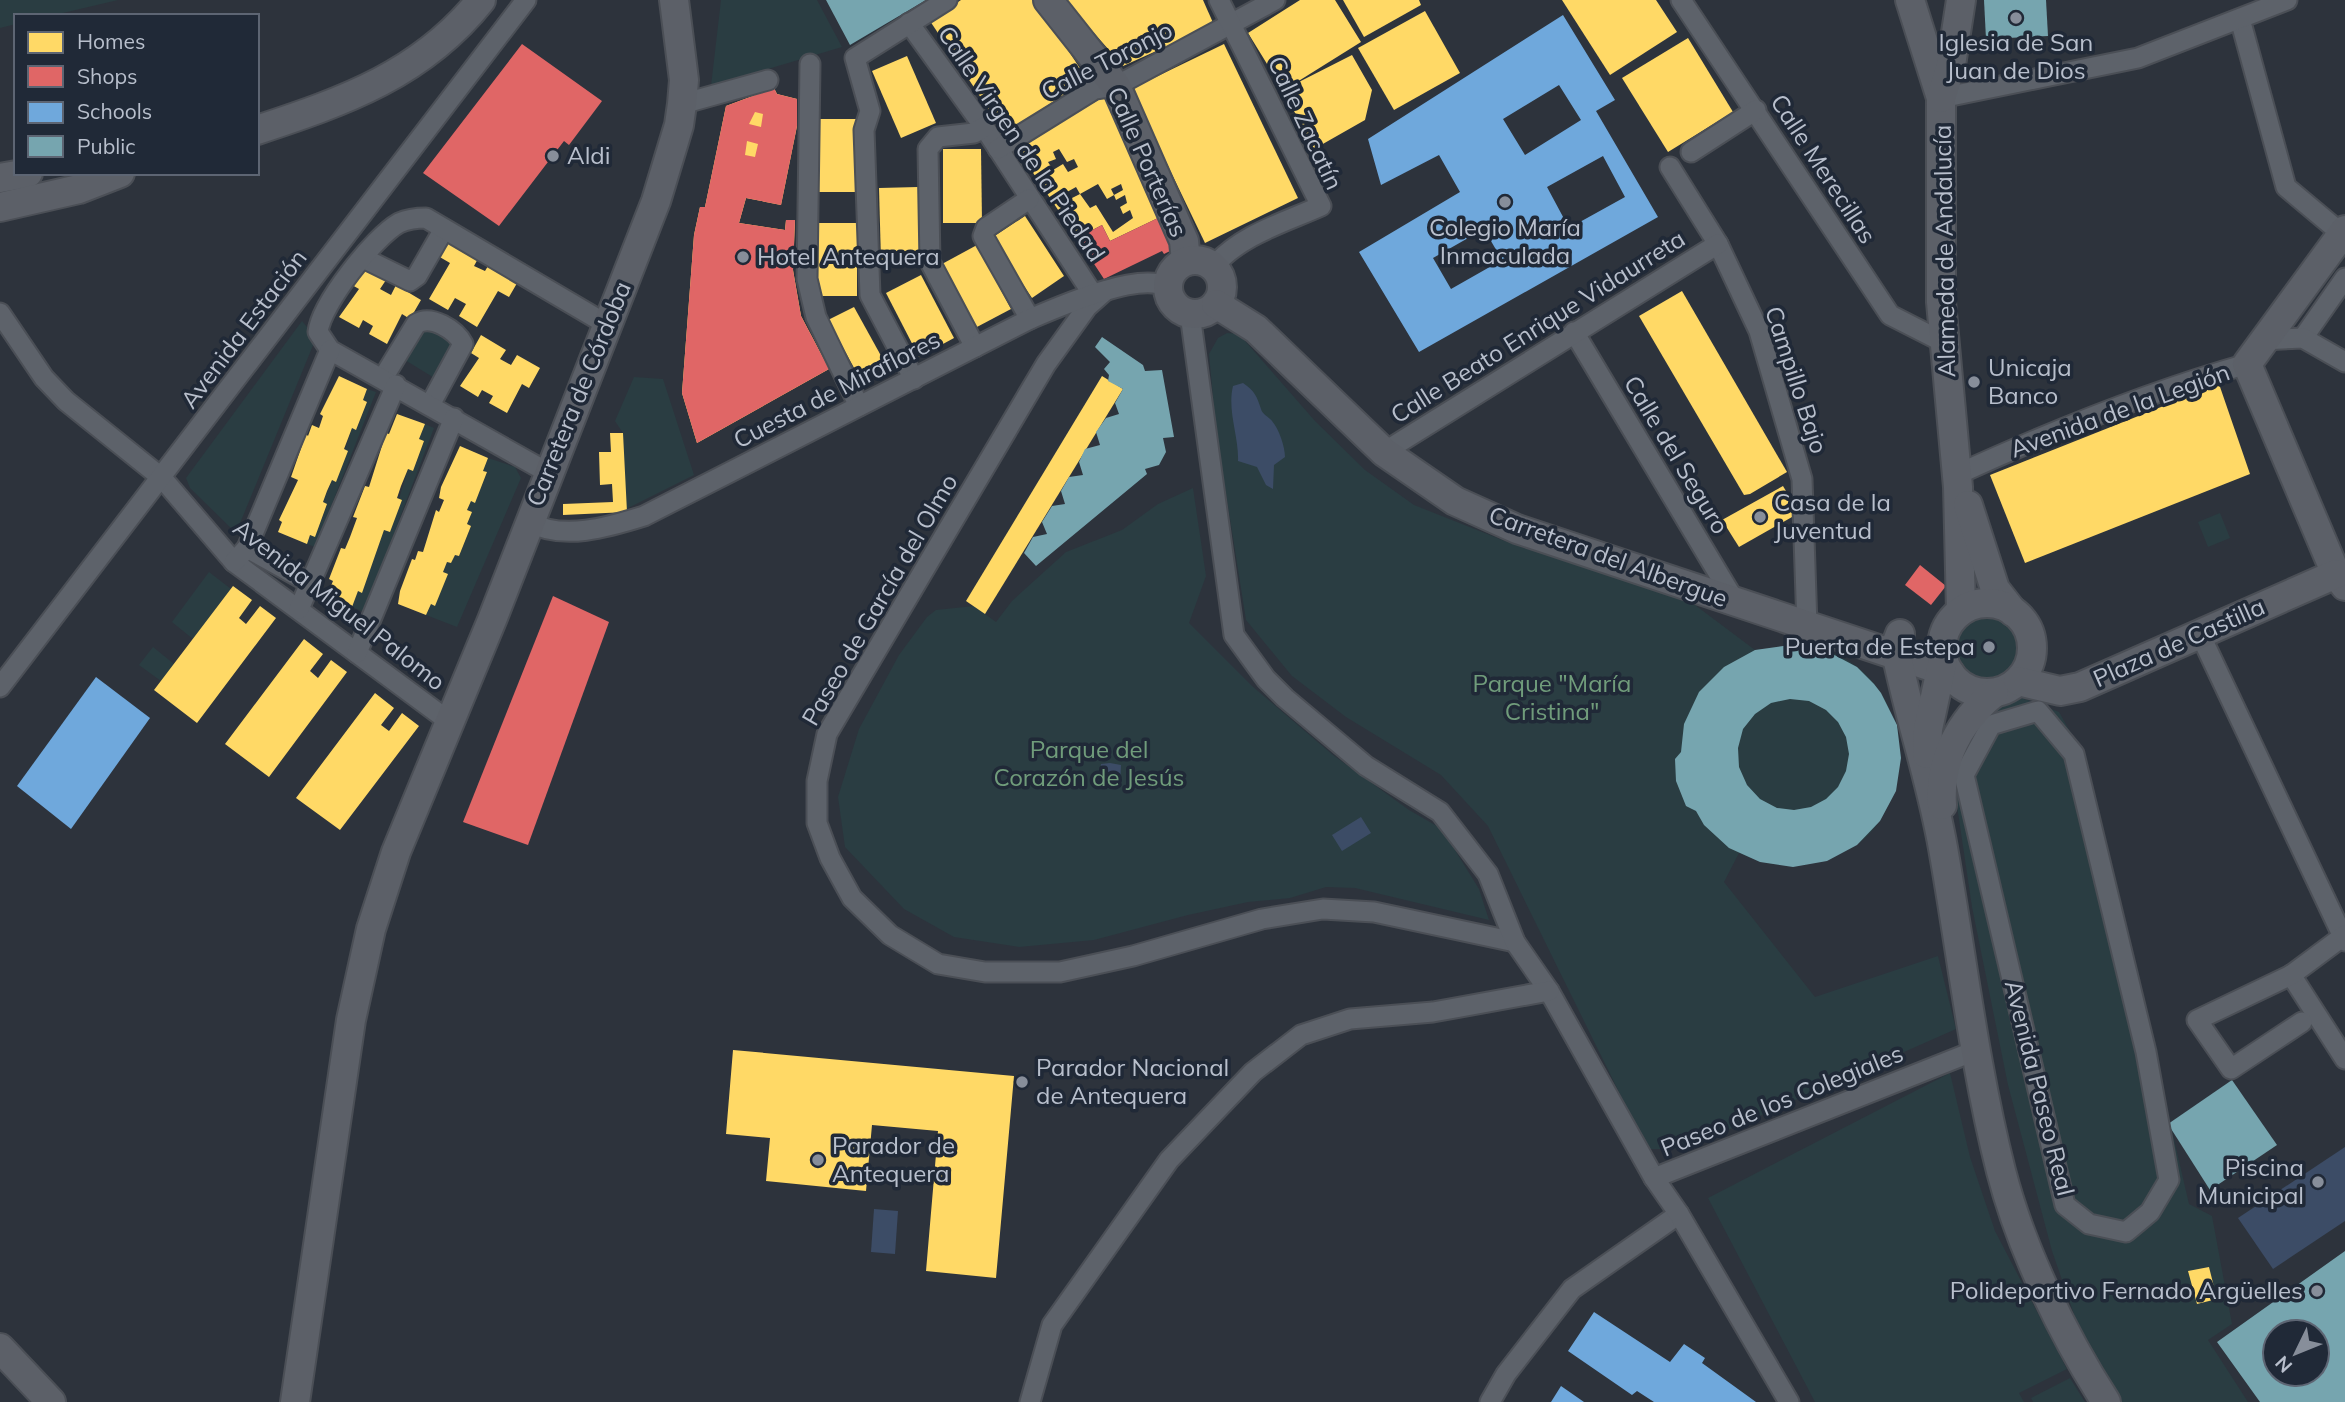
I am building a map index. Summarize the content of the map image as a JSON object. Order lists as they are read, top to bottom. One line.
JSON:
{"streets":{"street":["Calle Toronjo","Calle Zacatín","Calle Virgen de la Piedad","Calle Porterías","Calle Merecillas","Alameda de Andalucía","Calle Beato Enrique Vidaurreta","Avenida Estación","Campillo Bajo","Cuesta de Miraflores","Carretera de Córdoba","Avenida de la Legión","Calle del Seguro","Carretera del Albergue","Paseo de García del Olmo","Avenida Miguel Palomo","Plaza de Castilla","Avenida Paseo Real","Paseo de los Colegiales"]},"crossings":[["Calle Toronjo","Calle Zacatín"],["Calle Toronjo","Calle Virgen de la Piedad"],["Calle Toronjo","Calle Porterías"],["Calle Zacatín","Calle Porterías"],["Calle Zacatín","Cuesta de Miraflores"],["Calle Zacatín","Carretera del Albergue"],["Calle Virgen de la Piedad","Cuesta de Miraflores"],["Calle Virgen de la Piedad","Paseo de García del Olmo"],["Calle Porterías","Cuesta de Miraflores"],["Calle Porterías","Carretera del Albergue"],["Calle Merecillas","Alameda de Andalucía"],["Alameda de Andalucía","Avenida de la Legión"],["Alameda de Andalucía","Carretera del Albergue"],["Alameda de Andalucía","Plaza de Castilla"],["Alameda de Andalucía","Avenida Paseo Real"],["Calle Beato Enrique Vidaurreta","Campillo Bajo"],["Calle Beato Enrique Vidaurreta","Calle del Seguro"],["Calle Beato Enrique Vidaurreta","Carretera del Albergue"],["Avenida Estación","Avenida Miguel Palomo"],["Campillo Bajo","Carretera del Albergue"],["Cuesta de Miraflores","Carretera de Córdoba"],["Cuesta de Miraflores","Carretera del Albergue"],["Cuesta de Miraflores","Paseo de García del Olmo"],["Carretera de Córdoba","Avenida Miguel Palomo"],["Calle del Seguro","Carretera del Albergue"],["Carretera del Albergue","Plaza de Castilla"],["Carretera del Albergue","Avenida Paseo Real"],["Plaza de Castilla","Avenida Paseo Real"],["Avenida Paseo Real","Paseo de los Colegiales"]],"parks":["Parque \"María Cristina\"","Parque del Corazón de Jesús"],"places":["Iglesia de San Juan de Dios","Aldi","Colegio María Inmaculada","Hotel Antequera","Unicaja Banco","Casa de la Juventud","Puerta de Estepa","Parador Nacional de Antequera","Parador de Antequera","Piscina Municipal","Polideportivo Fernado Argüelles"],"legend":["Homes","Shops","Schools","Public"],"north":"bottom left"}
